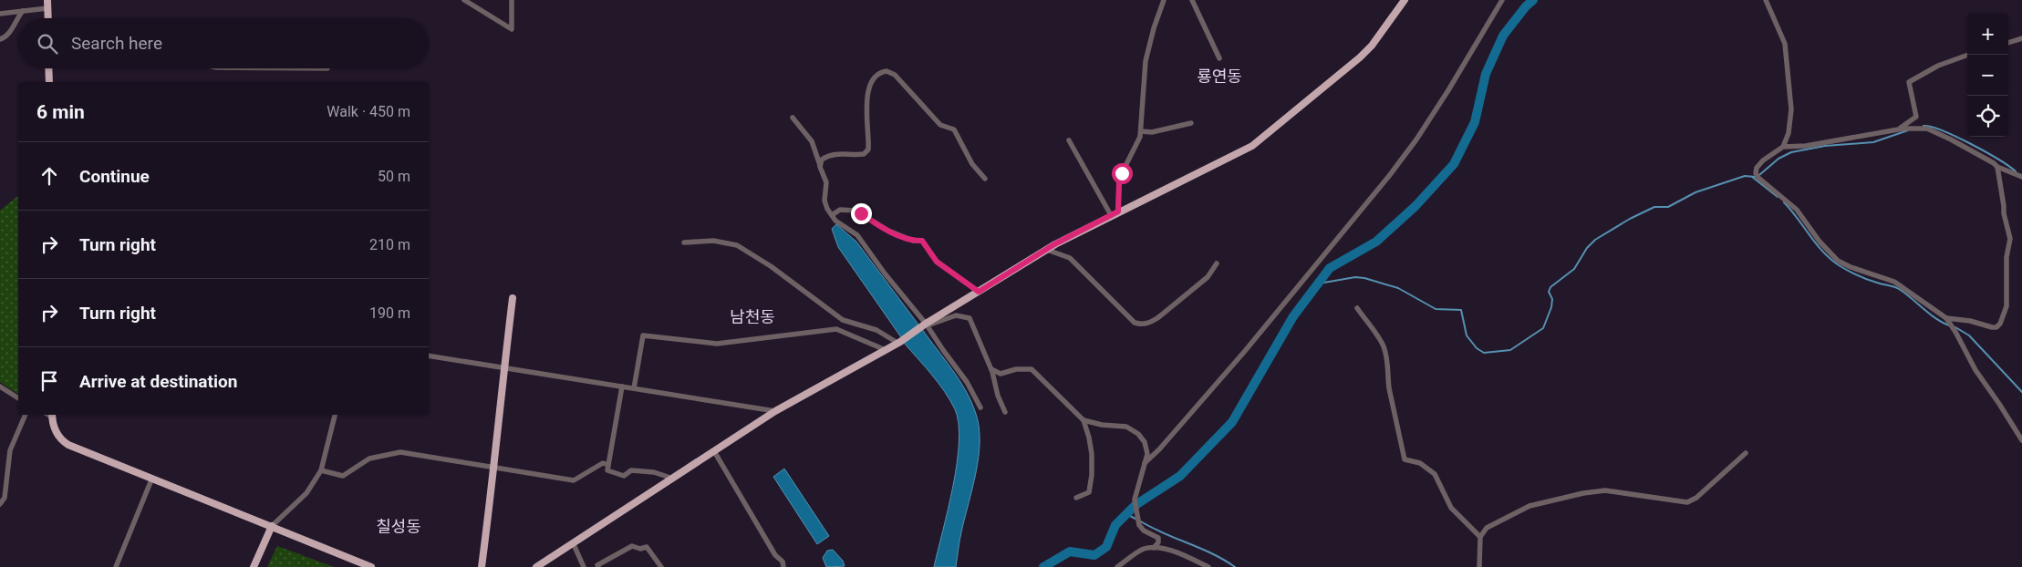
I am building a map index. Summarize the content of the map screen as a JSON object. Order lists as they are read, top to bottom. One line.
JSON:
{"districts":["룡연동","남천동","칠성동"],"page":{"map_buttons":["+","−"],"search":"Search here","heading":["6 min","Walk · 450 m"],"list":[["Continue","50 m"],["Turn right","210 m"],["Turn right","190 m"],"Arrive at destination"]}}
